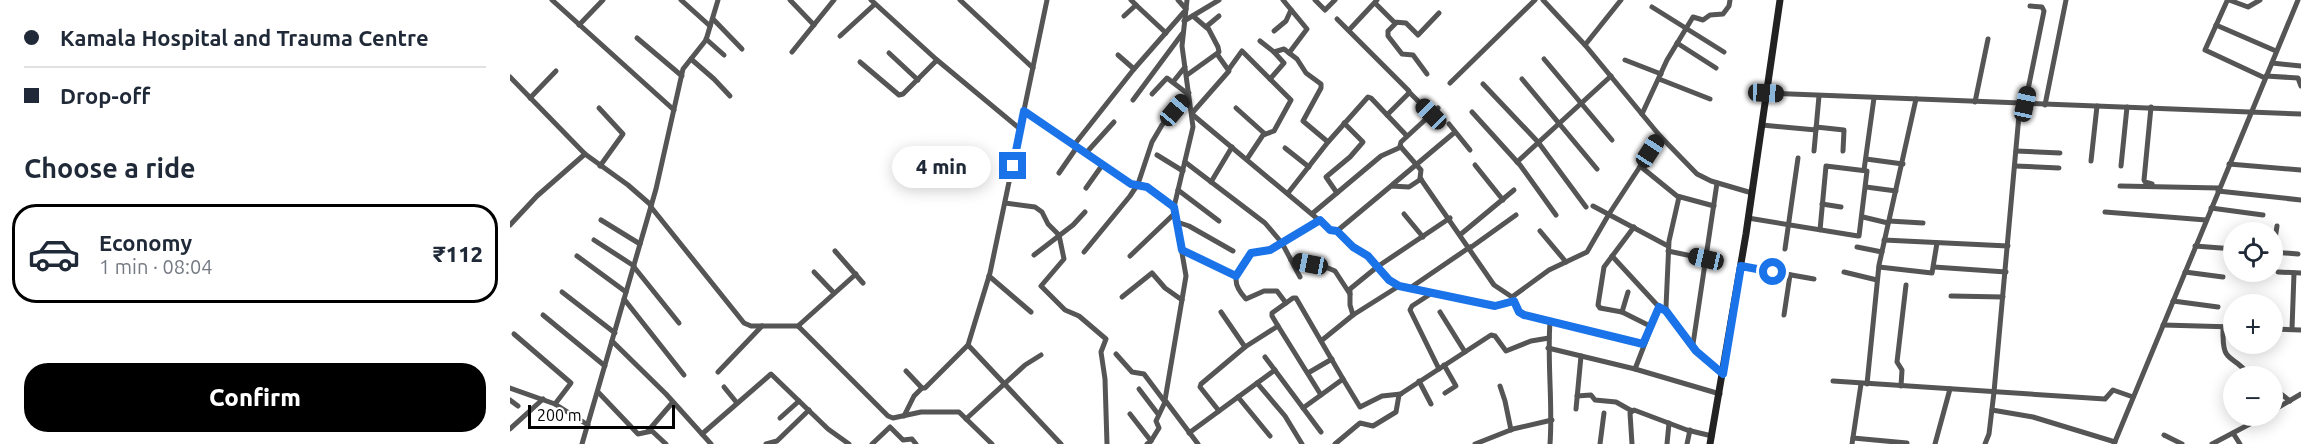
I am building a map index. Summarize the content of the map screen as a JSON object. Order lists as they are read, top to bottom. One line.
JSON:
{"scale_bar":"200 m","page":{"banner":["Kamala Hospital and Trauma Centre","Drop-off"],"heading":"Choose a ride","bubble":"4 min","list":[{"name":"Economy","note":"1 min · 08:04","value":"₹112"}],"map_buttons":["+","−"],"buttons":"Confirm","scale":"200 m"}}
